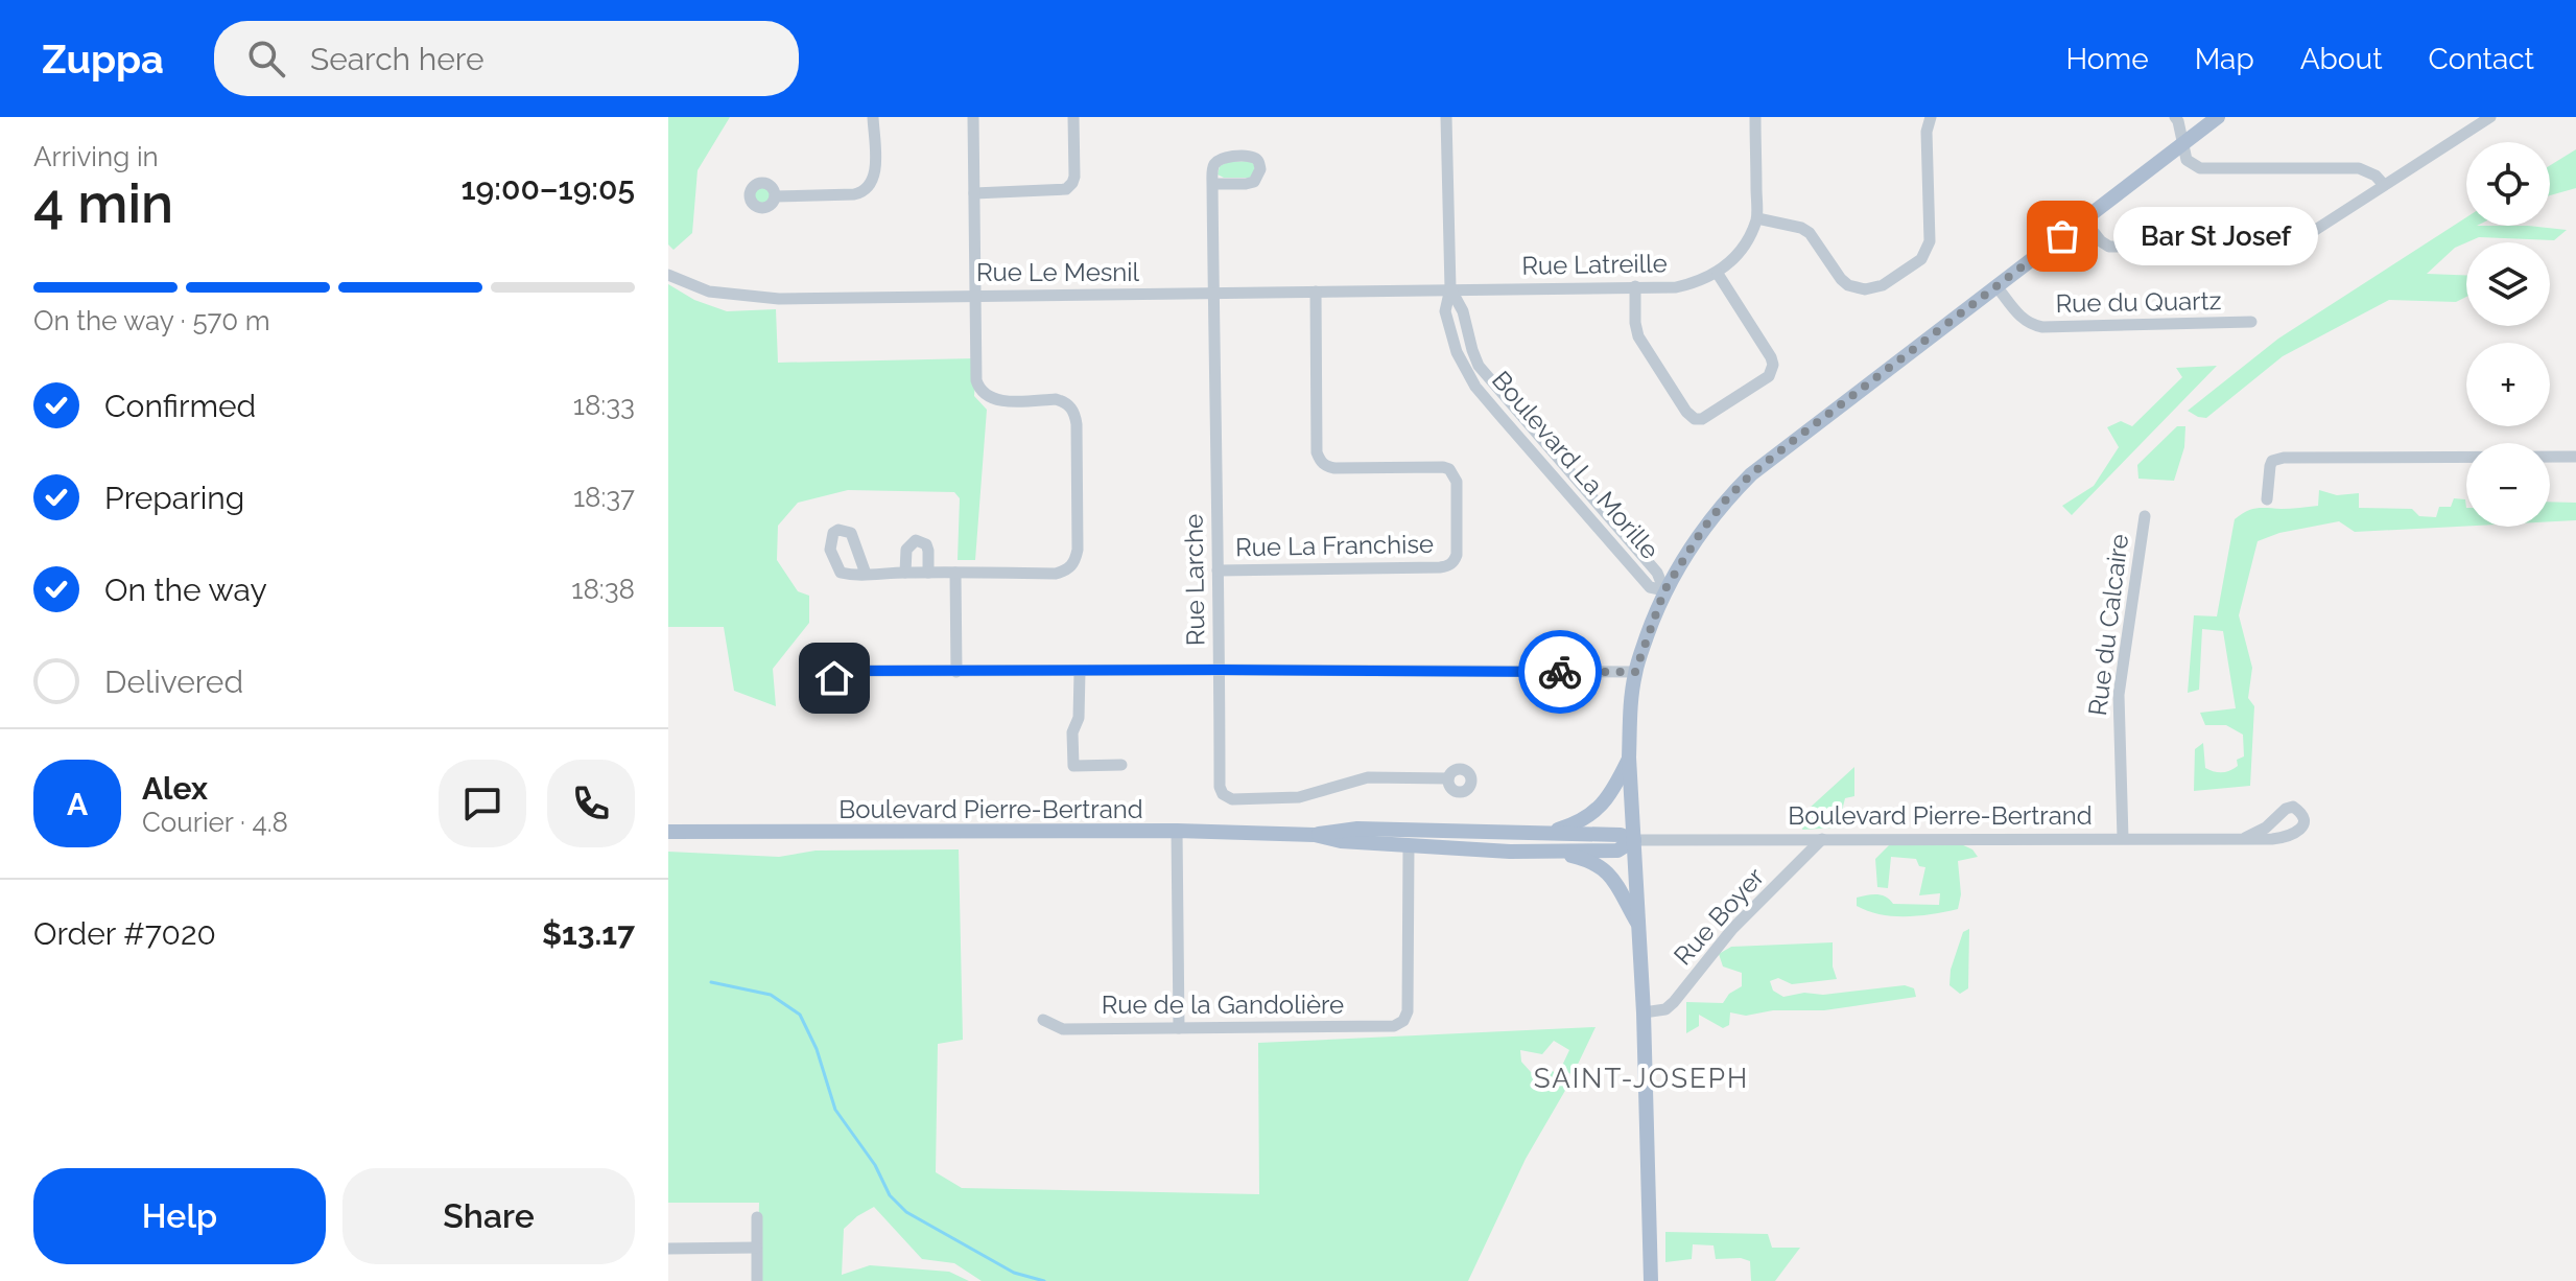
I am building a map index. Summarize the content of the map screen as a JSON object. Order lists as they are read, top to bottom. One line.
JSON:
{"streets":{"main road":["Boulevard Pierre-Bertrand"],"street":["Rue Latreille","Rue Le Mesnil","Rue du Quartz","Boulevard La Morille","Rue La Franchise","Rue Larche","Rue du Calcaire","Rue Boyer","Rue de la Gandolière"]},"crossings":[["Rue Latreille","Rue Le Mesnil"],["Rue Latreille","Boulevard La Morille"],["Rue Le Mesnil","Boulevard La Morille"],["Rue Le Mesnil","Rue La Franchise"],["Rue Le Mesnil","Rue Larche"],["Rue La Franchise","Rue Larche"],["Rue du Calcaire","Boulevard Pierre-Bertrand"],["Boulevard Pierre-Bertrand","Rue Boyer"],["Boulevard Pierre-Bertrand","Rue de la Gandolière"]],"districts":["SAINT-JOSEPH"],"places":["Bar St Josef"],"page":{"header":"Zuppa","search":"Search here","nav":["Home","Map","About","Contact"],"heading":["4 min","Arriving in","19:00–19:05"],"panel":["Alex","Courier · 4.8","Order #7020","$13.17"],"map_buttons":["+","−"],"bubble":"Bar St Josef","bar":"On the way · 570 m","list":[["Confirmed","18:33"],["Preparing","18:37"],["On the way","18:38"],"Delivered"],"round":"A","buttons":["Help","Share"]}}
